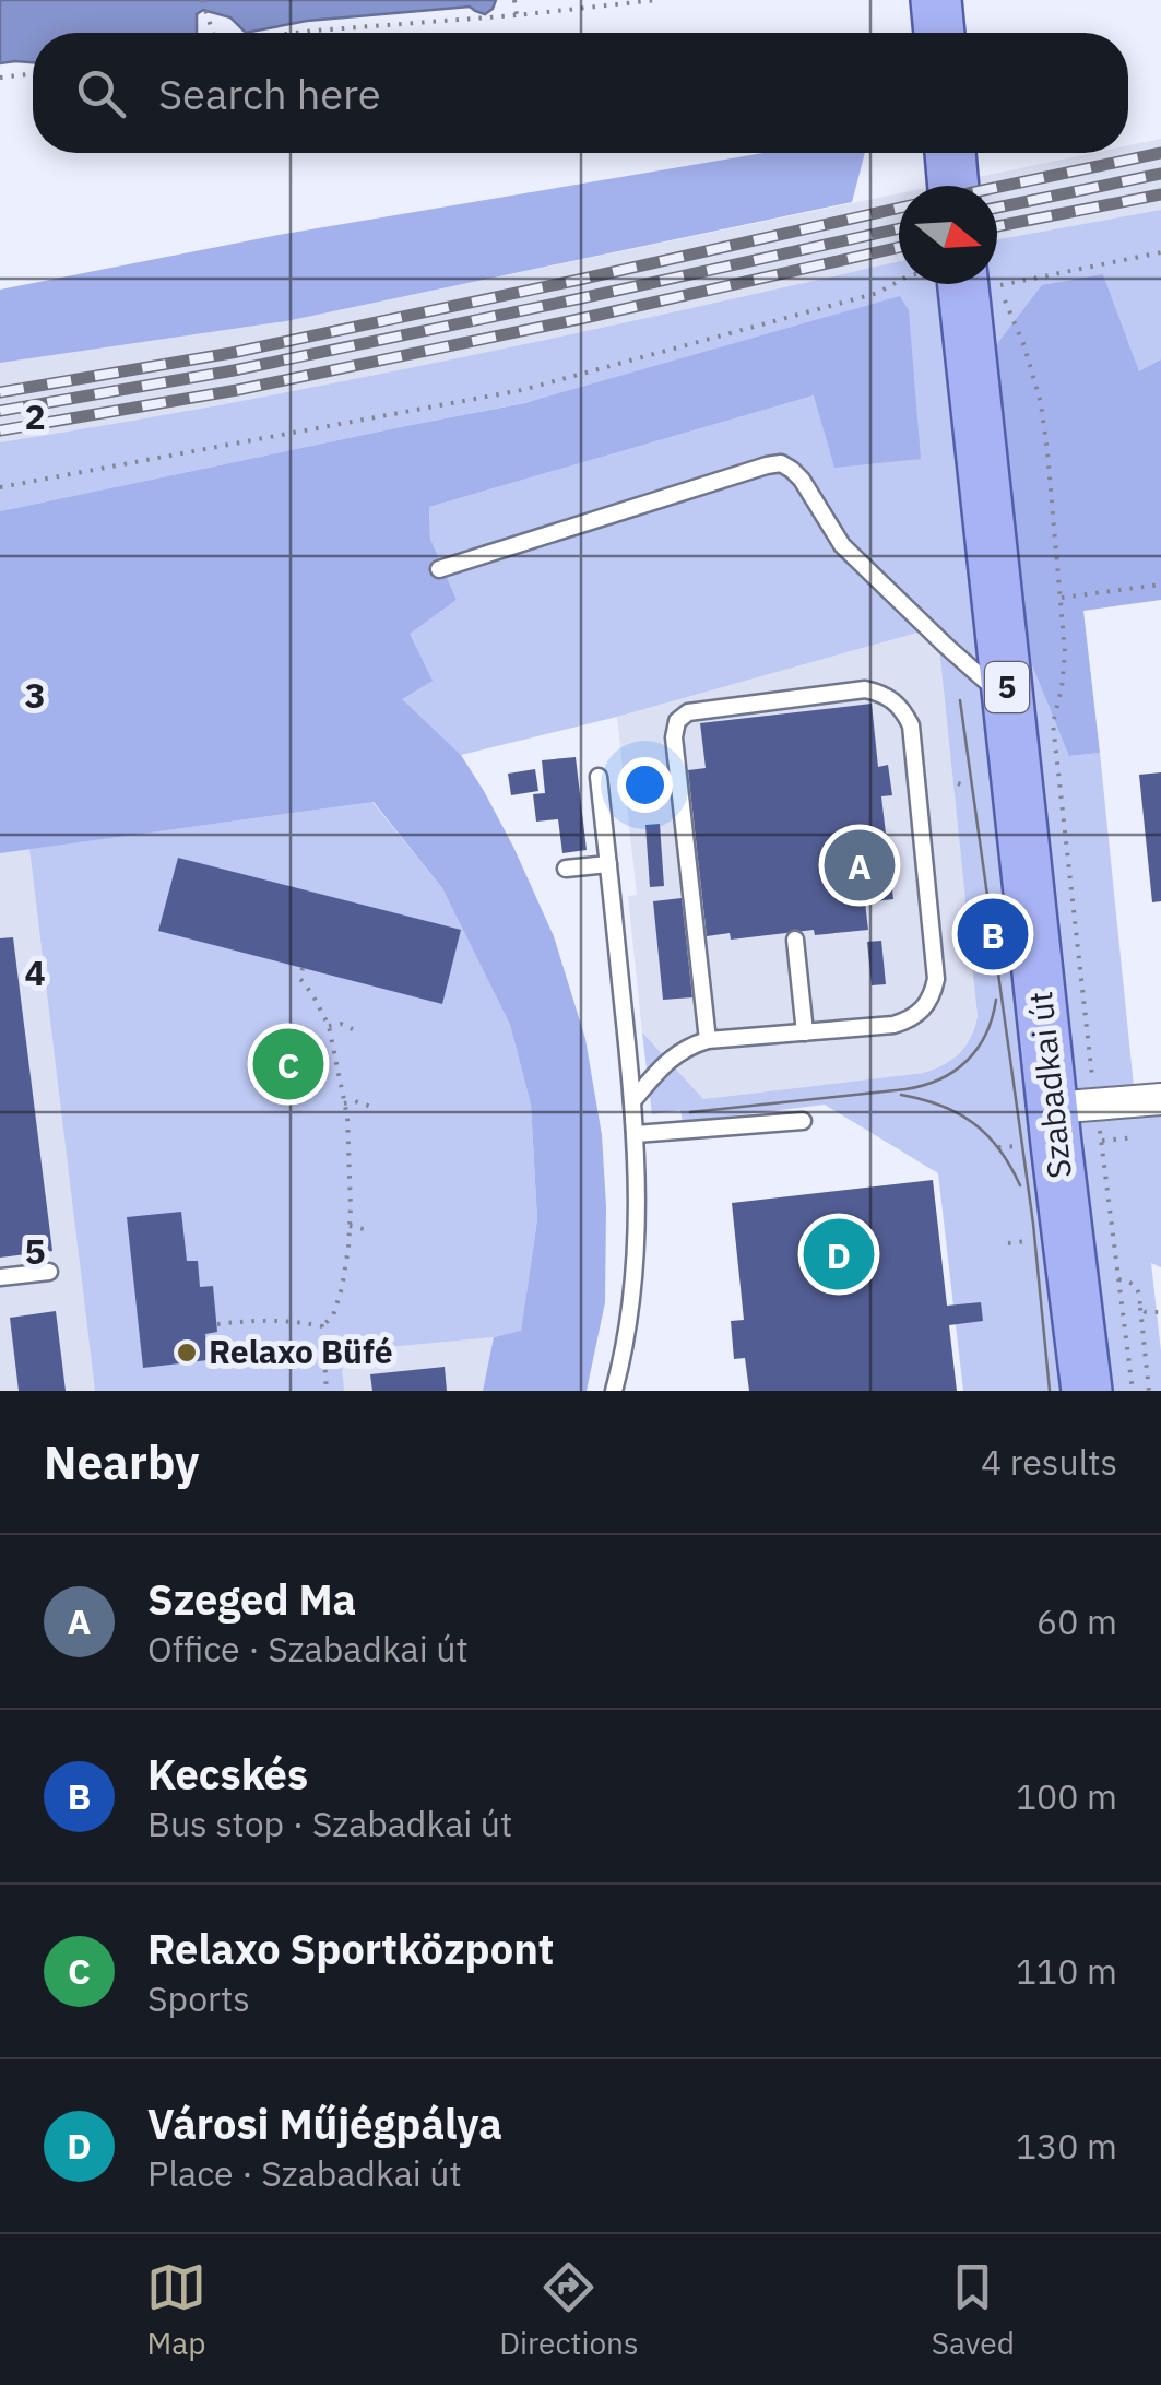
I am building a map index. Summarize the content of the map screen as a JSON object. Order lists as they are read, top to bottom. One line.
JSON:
{"streets":{"main road":["5","Szabadkai út"]},"places":["Relaxo Büfé"],"north":"right","page":{"search":"Search here","pins":["A","B","C","D"],"heading":["Nearby","4 results"],"list":[{"mark":"A","name":"Szeged Ma","note":"Office · Szabadkai út","value":"60 m"},{"mark":"B","name":"Kecskés","note":"Bus stop · Szabadkai út","value":"100 m"},{"mark":"C","name":"Relaxo Sportközpont","note":"Sports","value":"110 m"},{"mark":"D","name":"Városi Műjégpálya","note":"Place · Szabadkai út","value":"130 m"}],"nav":["Map","Directions","Saved"]},"grid":{"rows":["2","3","4","5"]}}
